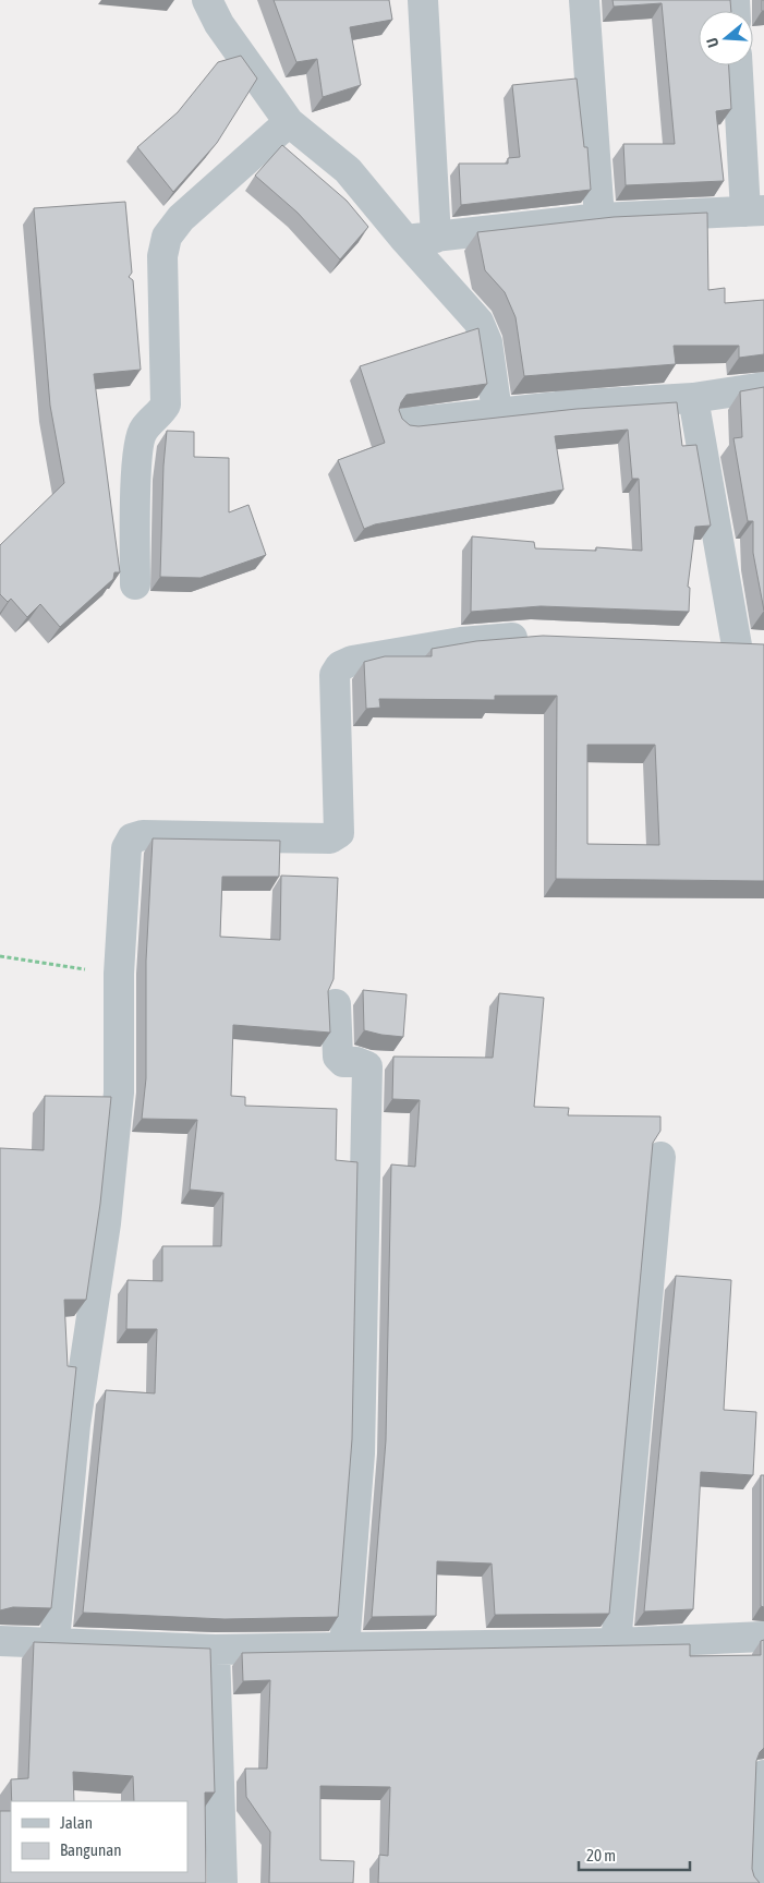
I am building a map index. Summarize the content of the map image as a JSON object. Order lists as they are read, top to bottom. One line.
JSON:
{"legend":["Jalan","Bangunan"],"scale_bar":"20 m","north":"left"}
